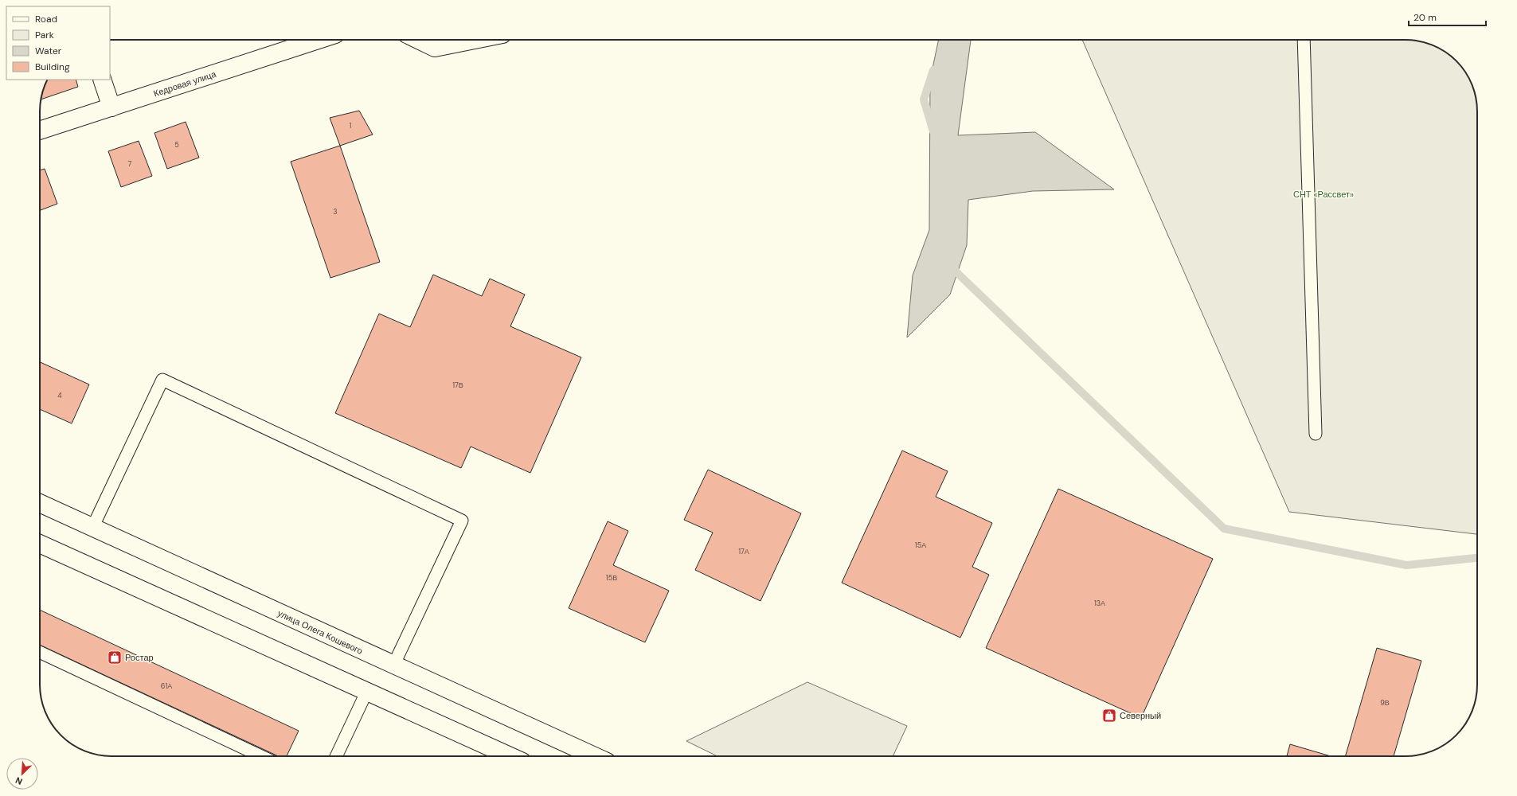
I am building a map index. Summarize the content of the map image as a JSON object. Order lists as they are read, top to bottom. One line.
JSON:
{"streets":{"main road":["Кедровая улица","улица Олега Кошевого"]},"parks":["СНТ «Рассвет»"],"places":{"shop":["Ростар","Северный"]},"house_numbers":["1","5","7","3","17В","4","15А","17А","15В","13А","61А","9В"],"legend":["Road","Park","Water","Building"],"scale_bar":"20 m","north":"bottom left"}
